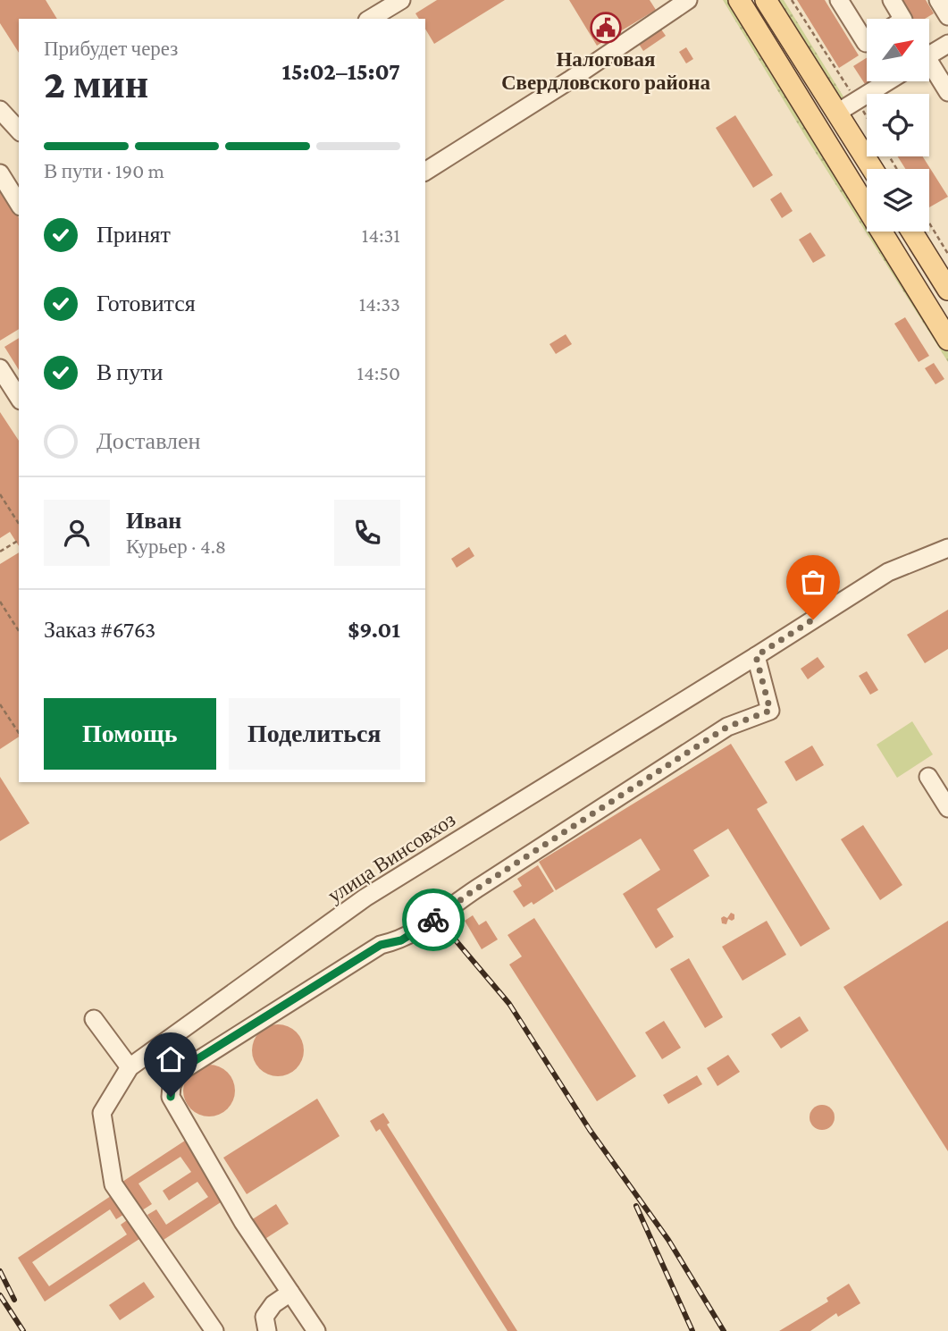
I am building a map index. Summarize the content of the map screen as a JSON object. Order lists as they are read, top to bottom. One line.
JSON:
{"streets":{"street":["улица Винсовхоз"]},"places":{"public building":["Налоговая Свердловского района"]},"north":"top right","page":{"heading":["2 мин","Прибудет через","15:02–15:07"],"panel":["Иван","Курьер · 4.8","Заказ #6763","$9.01"],"bar":"В пути · 190 m","list":[["Принят","14:31"],["Готовится","14:33"],["В пути","14:50"],"Доставлен"],"buttons":["Помощь","Поделиться"]}}
